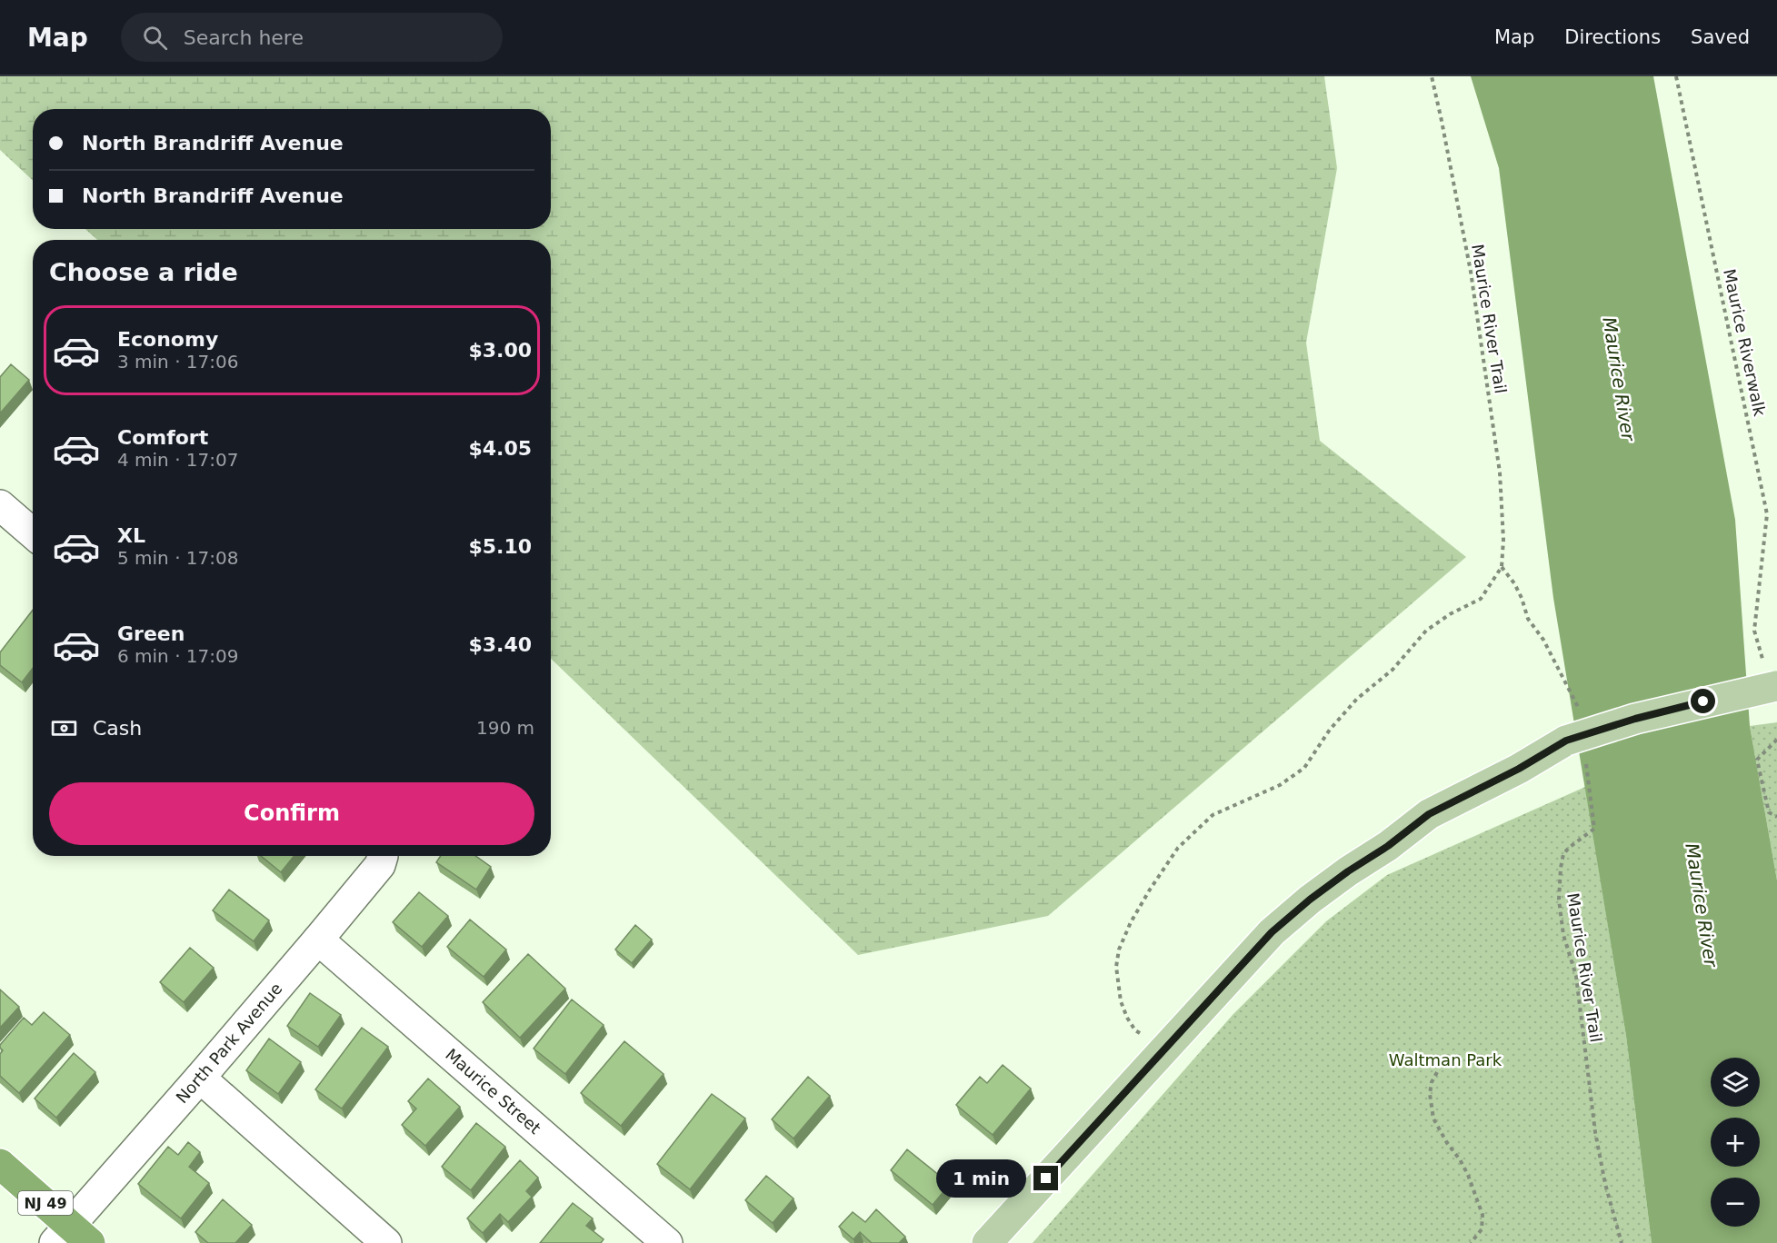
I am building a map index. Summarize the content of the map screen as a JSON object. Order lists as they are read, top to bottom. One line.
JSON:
{"streets":{"highway":["NJ 49"],"street":["North Park Avenue","Maurice Street"],"path":["Maurice River Trail","Maurice Riverwalk"]},"crossings":[["North Park Avenue","Maurice Street"],["North Park Avenue","NJ 49"]],"water":["Maurice River"],"parks":["Waltman Park"],"page":{"header":"Map","search":"Search here","nav":["Map","Directions","Saved"],"banner":["North Brandriff Avenue","North Brandriff Avenue"],"heading":"Choose a ride","list":[{"name":"Economy","note":"3 min · 17:06","value":"$3.00"},{"name":"Comfort","note":"4 min · 17:07","value":"$4.05"},{"name":"XL","note":"5 min · 17:08","value":"$5.10"},{"name":"Green","note":"6 min · 17:09","value":"$3.40"}],"pay":["Cash","190 m"],"buttons":"Confirm","map_buttons":["+","−"],"bubble":"1 min"}}
